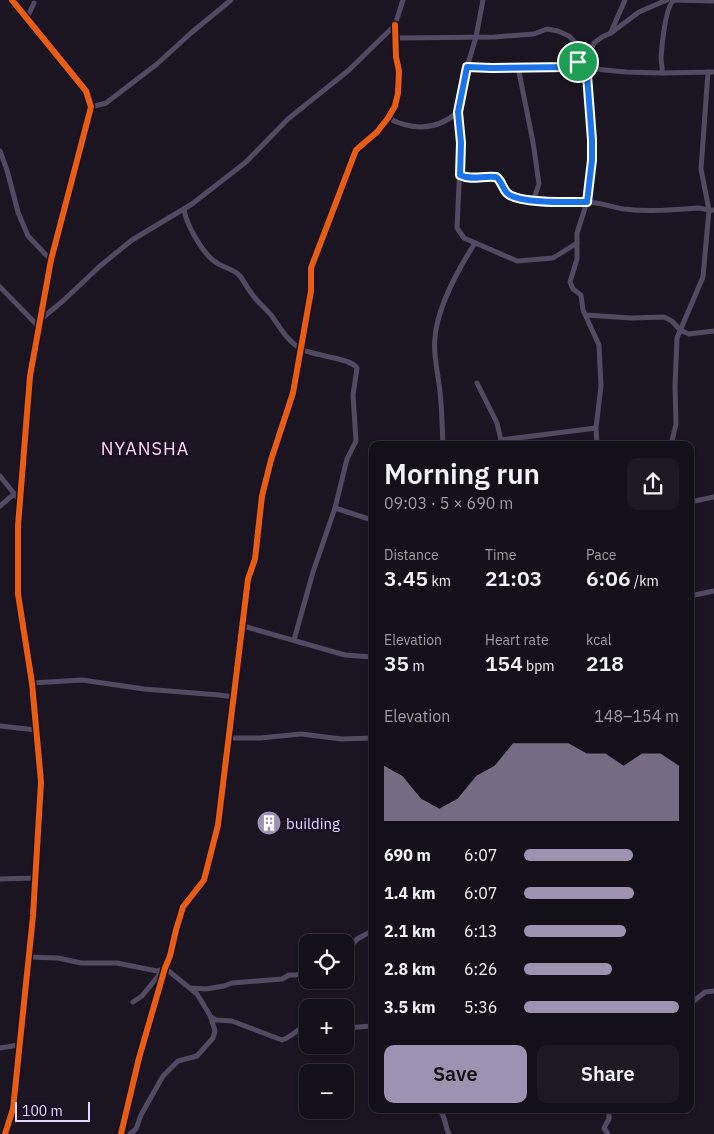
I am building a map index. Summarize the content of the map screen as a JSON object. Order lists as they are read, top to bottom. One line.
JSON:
{"districts":["NYANSHA"],"places":{"building":["building"]},"scale_bar":"100 m","page":{"heading":["Morning run","09:03 · 5 × 690 m"],"stats":[["Distance","3.45 km"],["Time","21:03"],["Pace","6:06 /km"],["Elevation","35 m"],["Heart rate","154 bpm"],["kcal","218"]],"chart":["Elevation","148–154 m"],"list":[{"name":"690 m","note":"6:07"},{"name":"1.4 km","note":"6:07"},{"name":"2.1 km","note":"6:13"},{"name":"2.8 km","note":"6:26"},{"name":"3.5 km","note":"5:36"}],"map_buttons":["+","−"],"buttons":["Save","Share"],"scale":"100 m"}}
